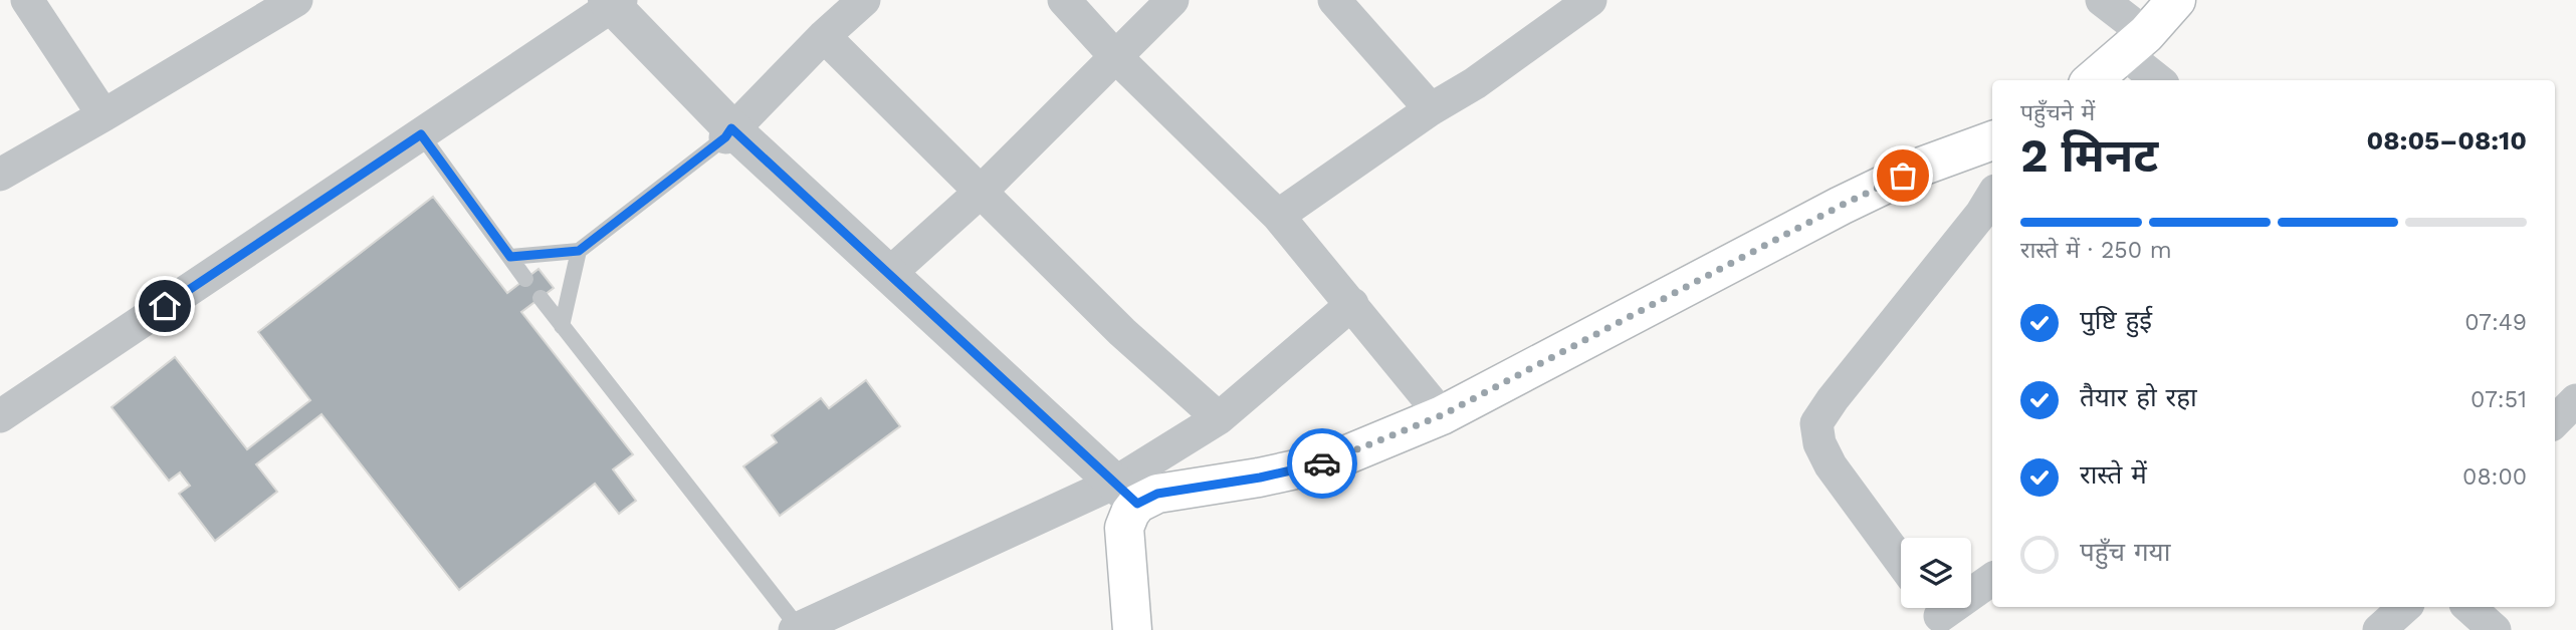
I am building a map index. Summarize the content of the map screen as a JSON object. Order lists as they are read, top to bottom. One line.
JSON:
{"page":{"heading":["2 मिनट","पहुँचने में","08:05–08:10"],"bar":"रास्ते में · 250 m","list":[["पुष्टि हुई","07:49"],["तैयार हो रहा","07:51"],["रास्ते में","08:00"],"पहुँच गया"]}}
